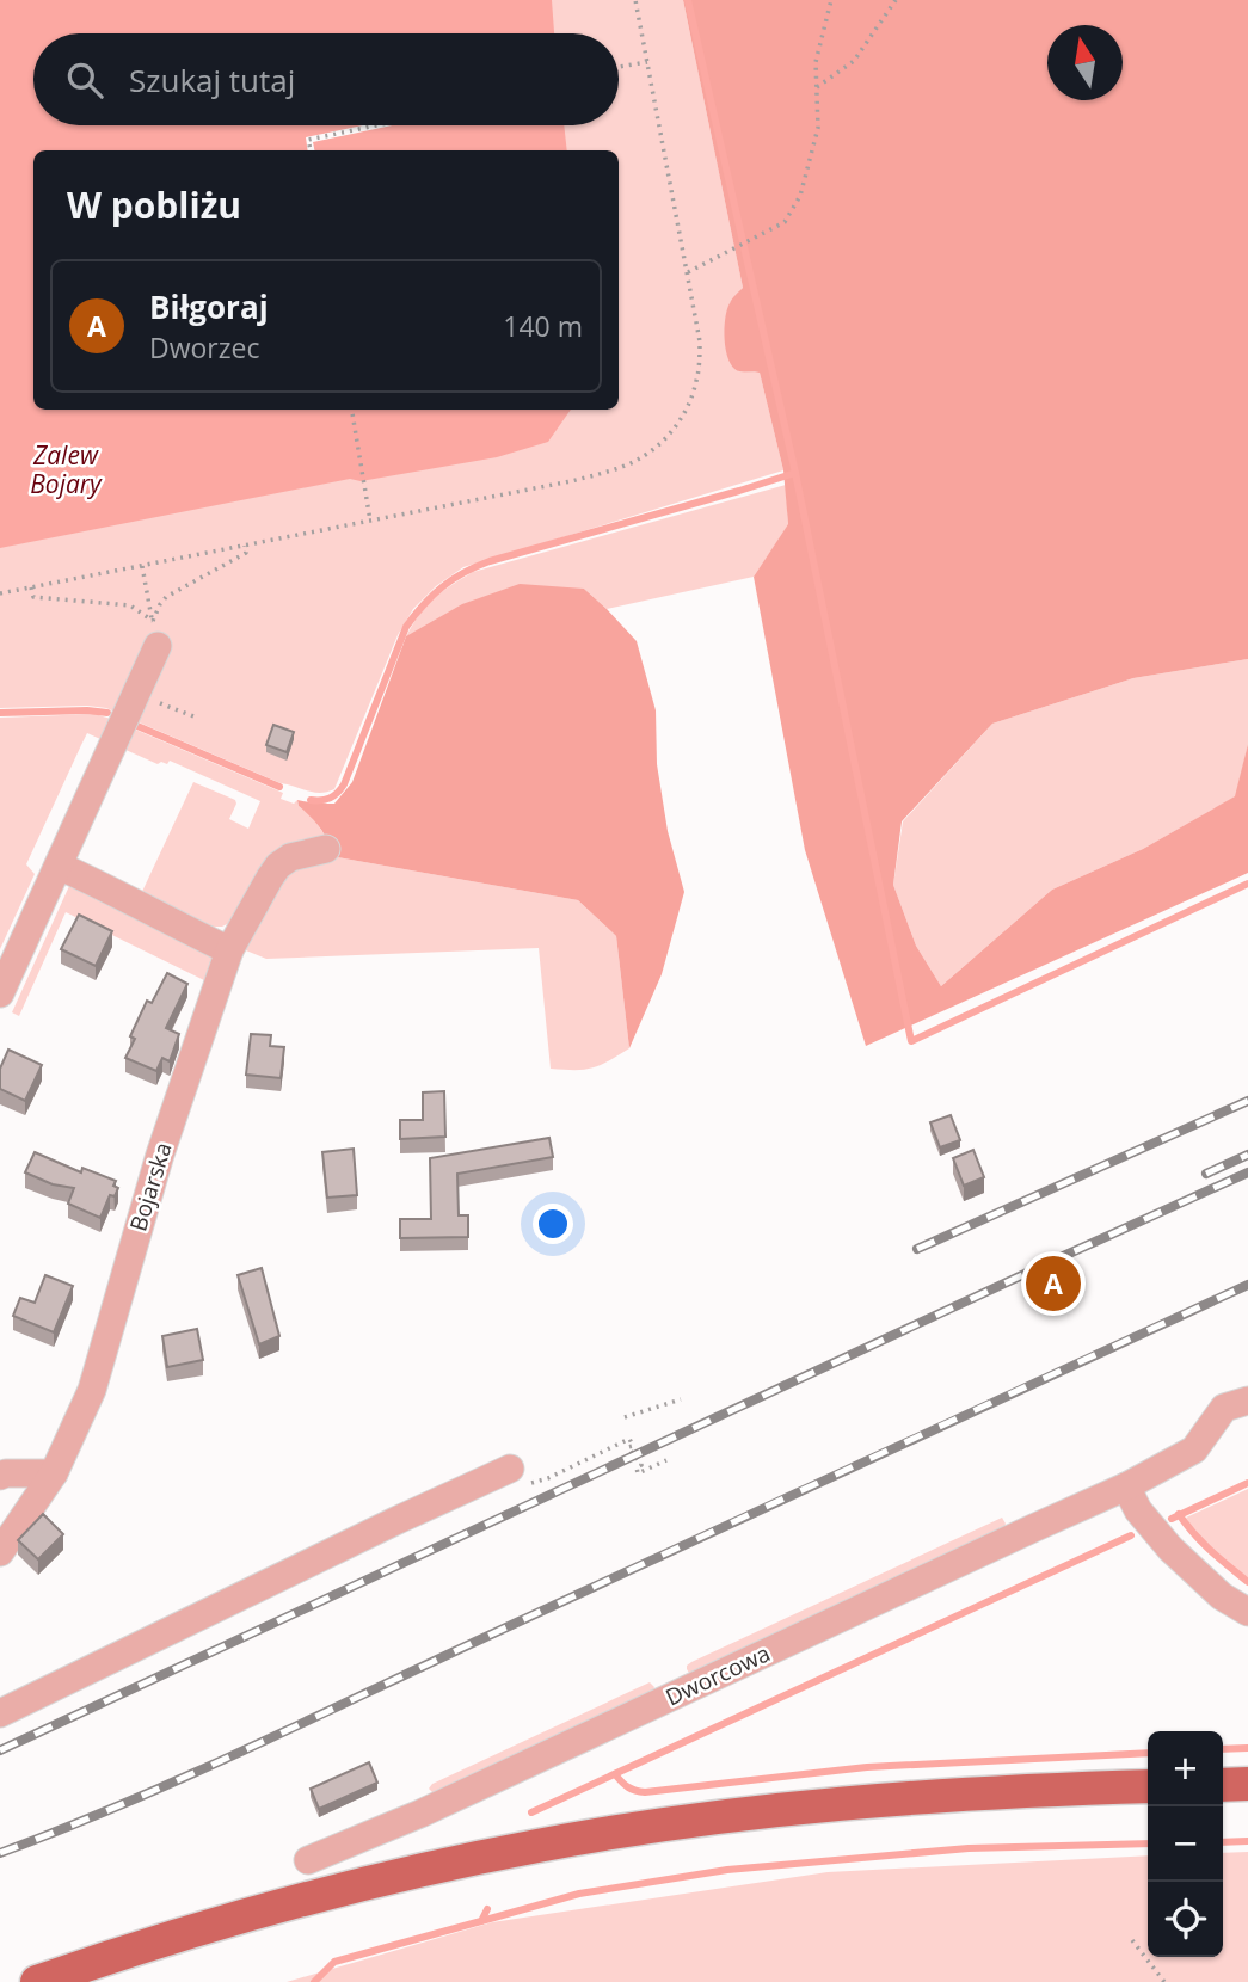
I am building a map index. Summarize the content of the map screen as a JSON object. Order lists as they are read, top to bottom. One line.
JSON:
{"streets":{"street":["Bojarska","Dworcowa"]},"water":["Zalew Bojary"],"north":"top","page":{"search":"Szukaj tutaj","heading":"W pobliżu","list":[{"mark":"A","name":"Biłgoraj","note":"Dworzec","value":"140 m"}],"pins":"A","map_buttons":["+","−"]}}
